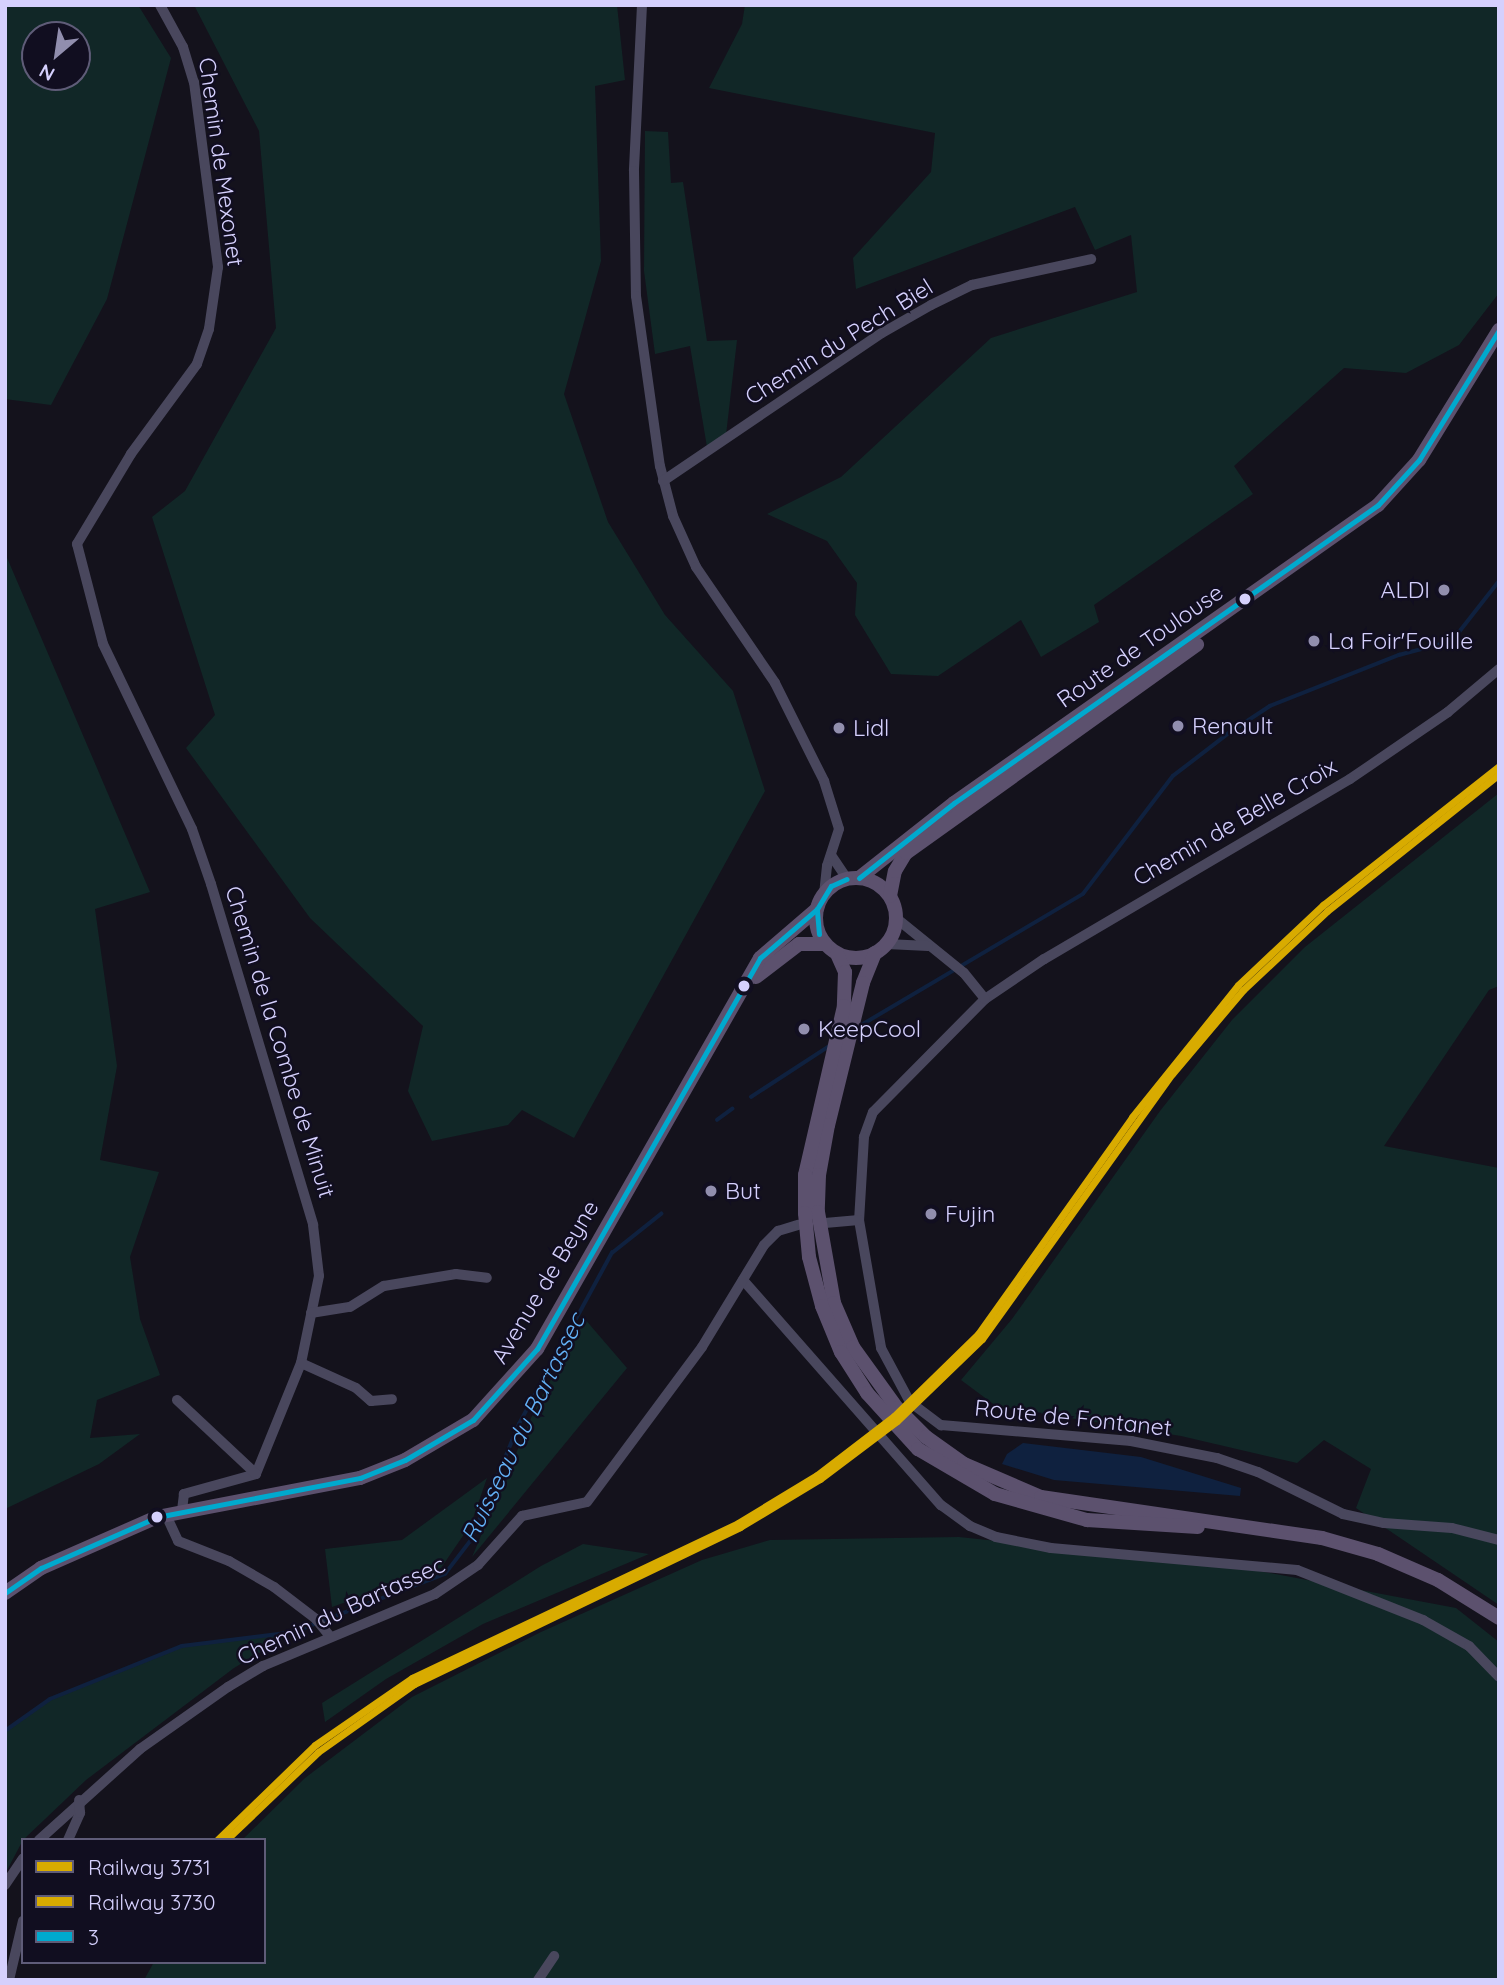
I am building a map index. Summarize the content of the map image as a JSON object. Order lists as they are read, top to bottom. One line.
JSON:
{"streets":{"main road":["Route de Toulouse","Avenue de Beyne"],"street":["Chemin de Mexonet","Chemin du Pech Biel","Chemin de Belle Croix","Chemin de la Combe de Minuit","Route de Fontanet","Chemin du Bartassec"]},"crossings":[["Chemin de Mexonet","Chemin de la Combe de Minuit"],["Route de Toulouse","Avenue de Beyne"],["Chemin de Belle Croix","Route de Fontanet"]],"water":["Ruisseau du Bartassec"],"places":["ALDI","La Foir'Fouille","Renault","Lidl","KeepCool","But","Fujin"],"lines":["transit line 3","rail line 3731","rail line 3730"],"legend":["Railway 3731","Railway 3730","3"],"north":"bottom left"}
